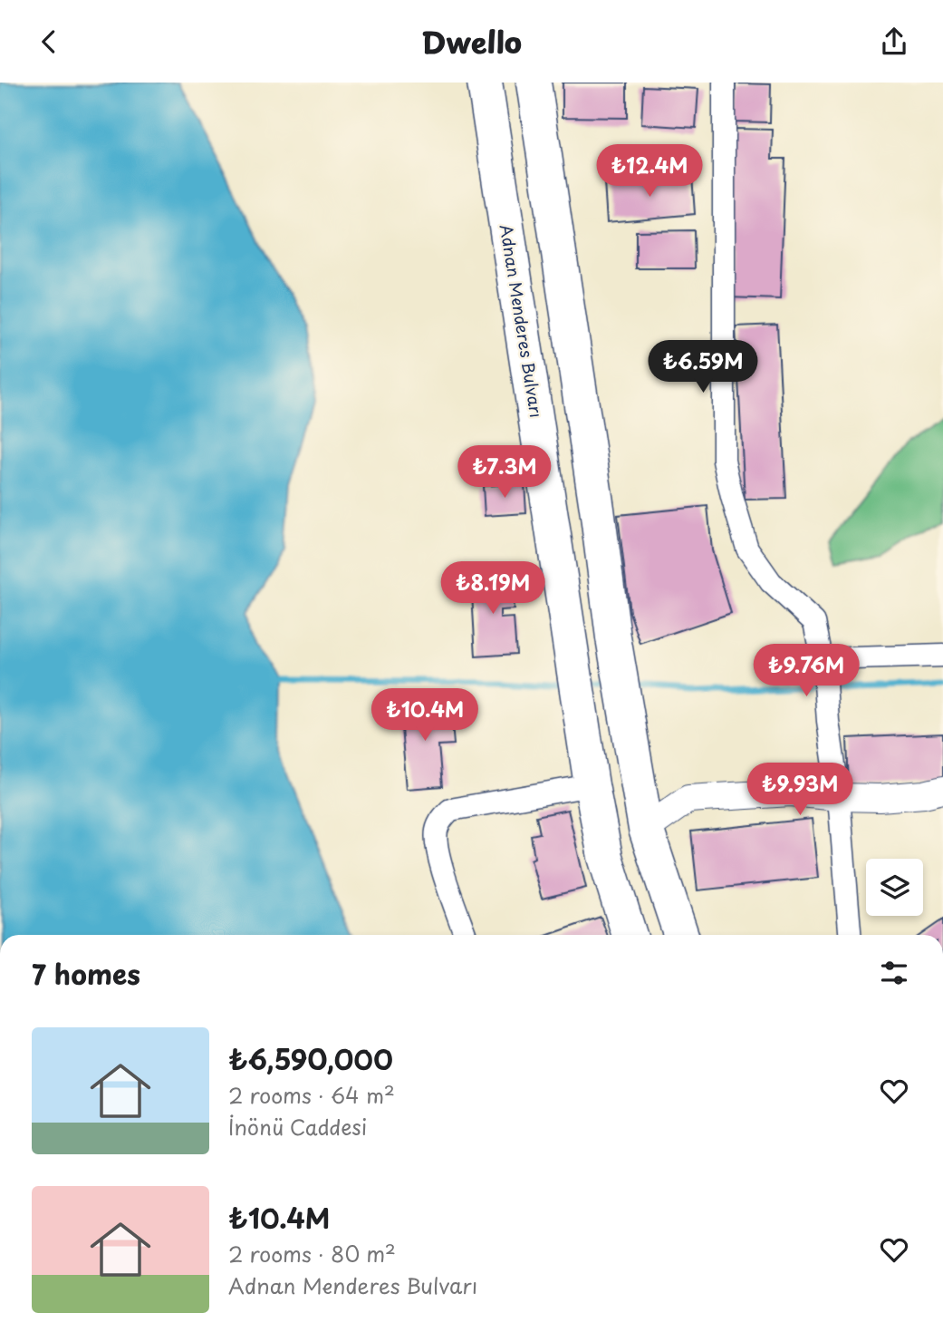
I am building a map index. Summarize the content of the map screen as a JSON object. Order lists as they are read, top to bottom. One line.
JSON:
{"streets":{"highway":["Adnan Menderes Bulvarı"]},"page":{"header":"Dwello","price":["₺12.4M","₺6.59M","₺7.3M","₺8.19M","₺9.76M","₺10.4M","₺9.93M"],"heading":"7 homes","list":[{"name":"₺6,590,000","note":"2 rooms · 64 m² · İnönü Caddesi"},{"name":"₺10.4M","note":"2 rooms · 80 m² · Adnan Menderes Bulvarı"}]}}
